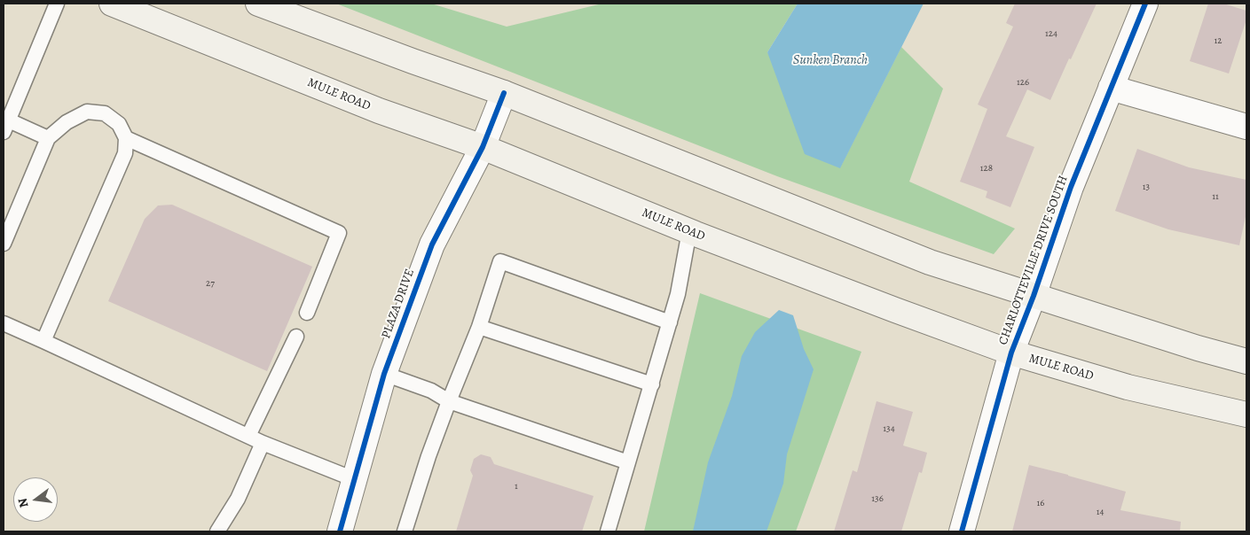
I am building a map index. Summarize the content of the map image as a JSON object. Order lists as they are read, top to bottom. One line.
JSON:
{"streets":{"main road":["MULE ROAD"],"street":["CHARLOTTEVILLE DRIVE SOUTH","PLAZA DRIVE"]},"crossings":[["MULE ROAD","CHARLOTTEVILLE DRIVE SOUTH"],["MULE ROAD","PLAZA DRIVE"]],"water":["Sunken Branch"],"house_numbers":["124","12","126","128","13","11","27","134","1","136","16","14"],"north":"left"}
